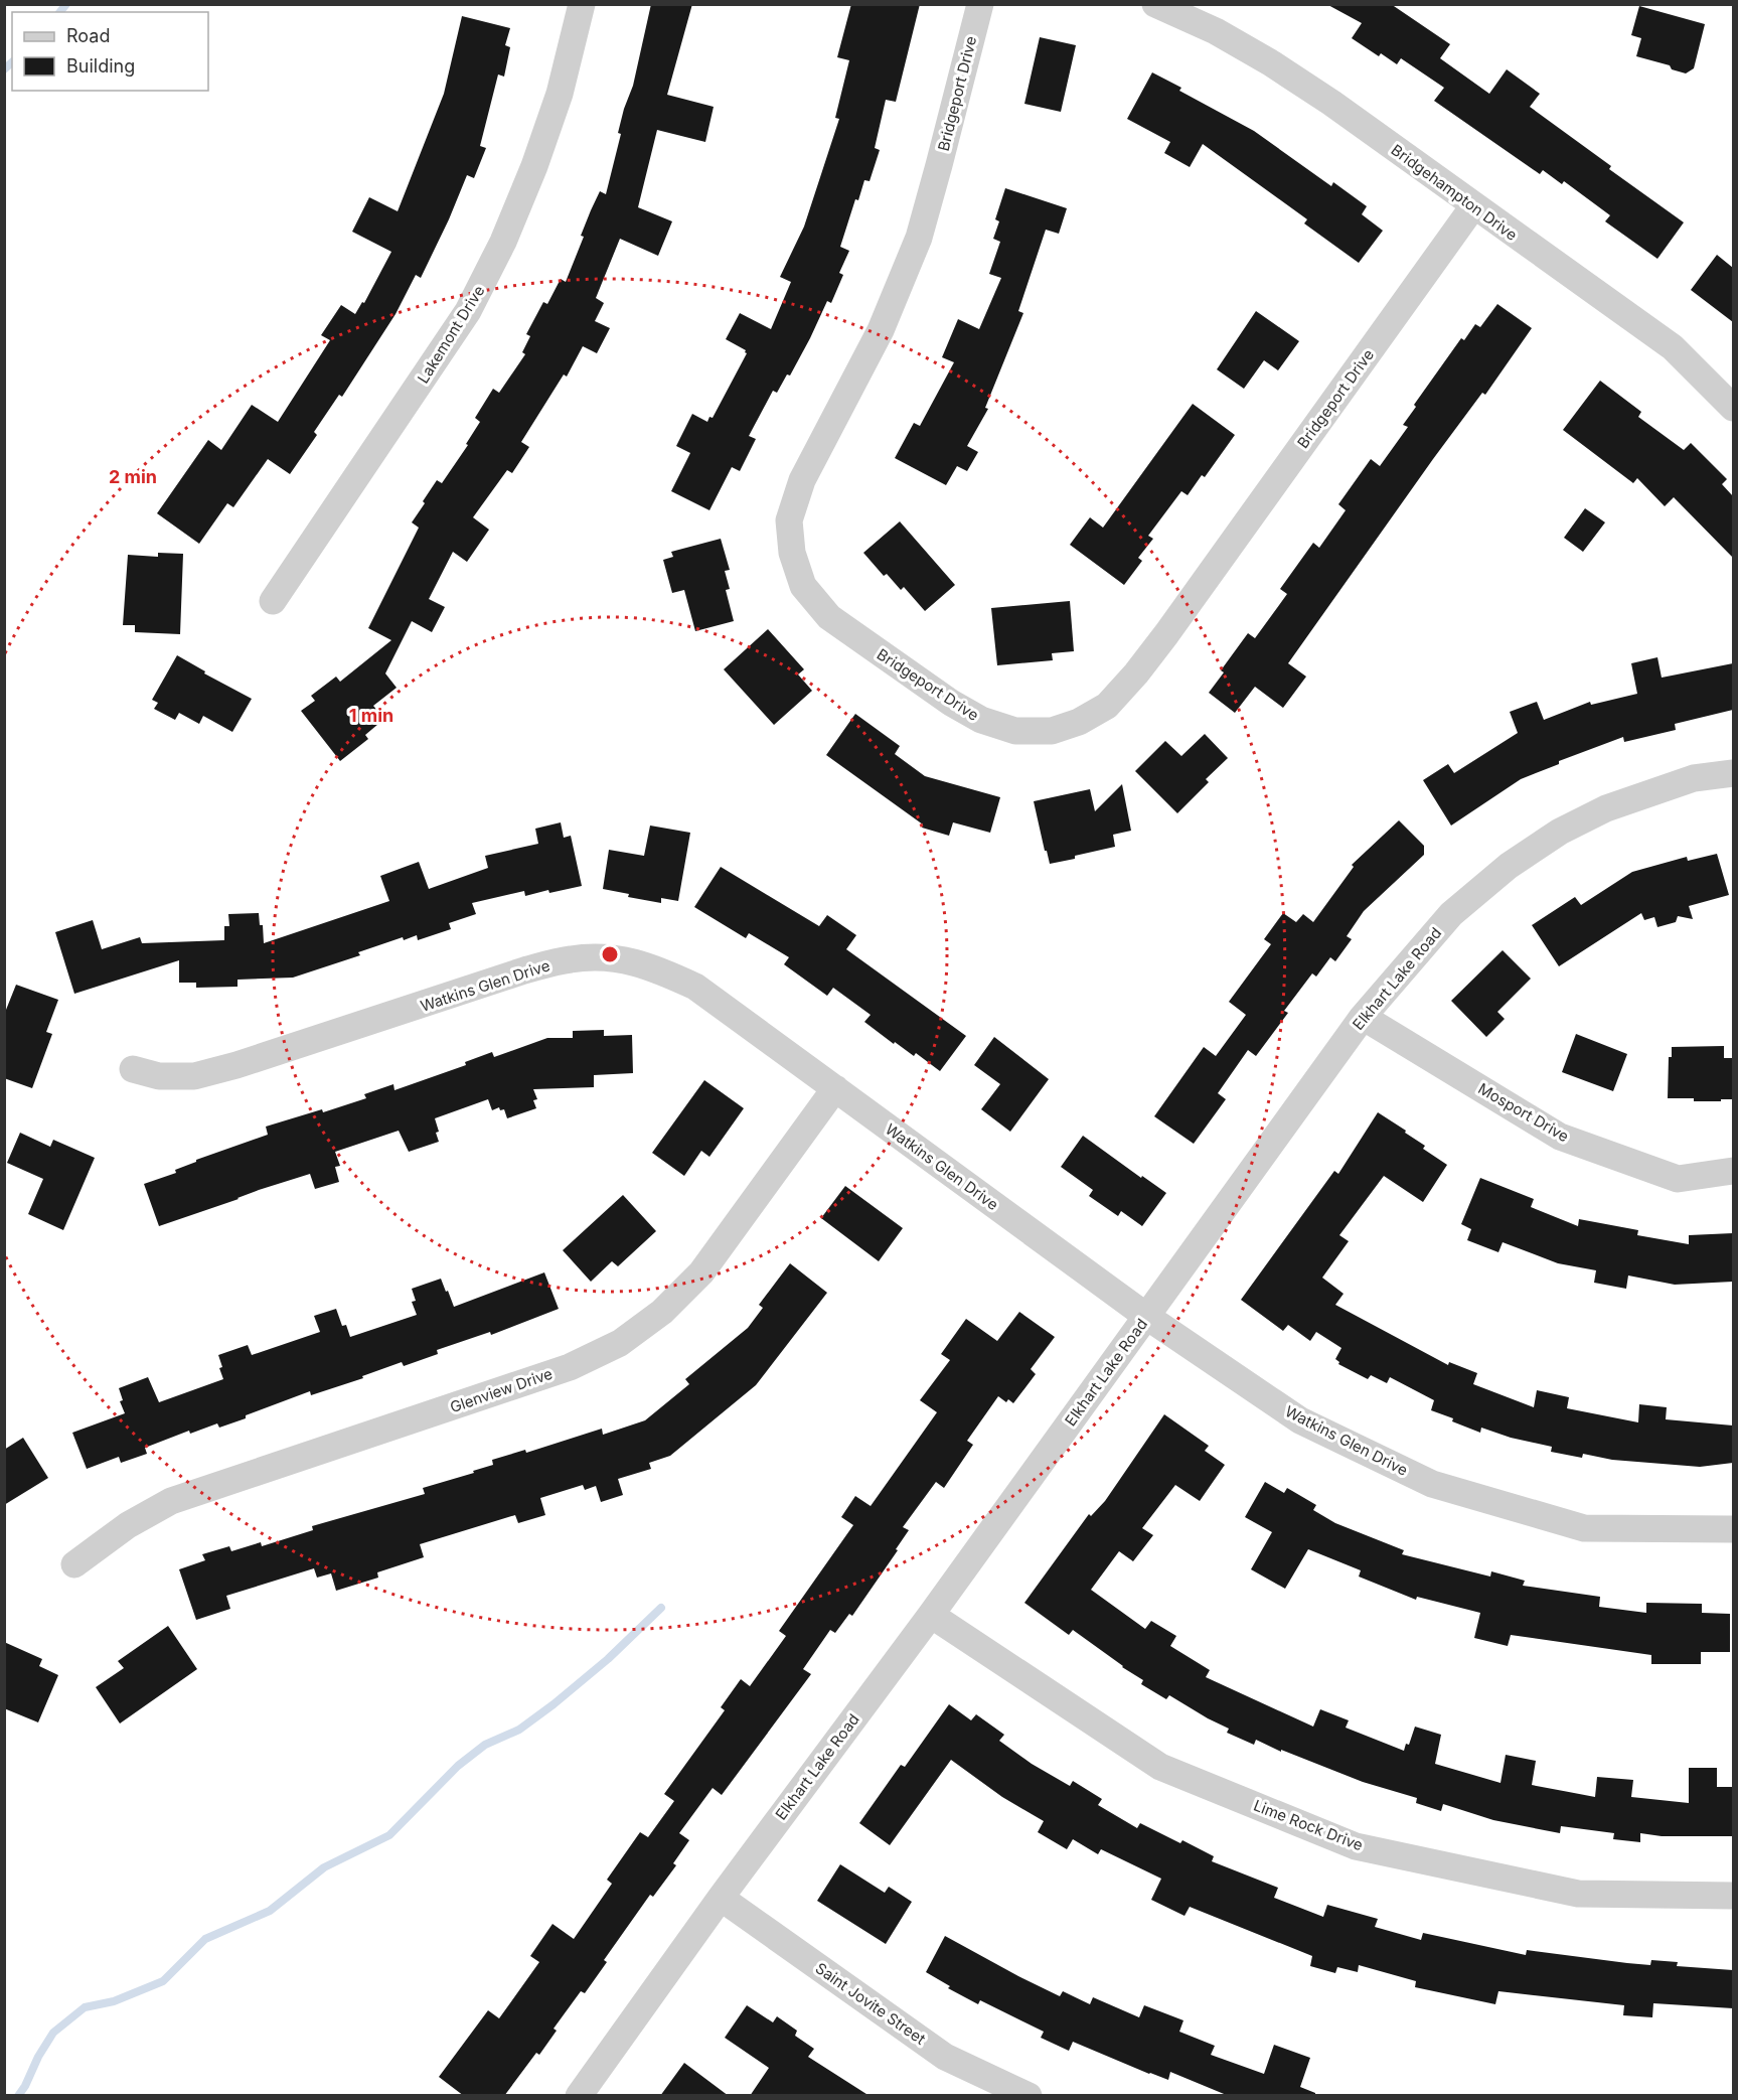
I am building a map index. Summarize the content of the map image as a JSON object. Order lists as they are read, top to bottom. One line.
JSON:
{"streets":{"street":["Bridgeport Drive","Bridgehampton Drive","Lakemont Drive","Elkhart Lake Road","Watkins Glen Drive","Mosport Drive","Glenview Drive","Lime Rock Drive","Saint Jovite Street"]},"crossings":[["Bridgeport Drive","Bridgehampton Drive"],["Elkhart Lake Road","Watkins Glen Drive"],["Elkhart Lake Road","Mosport Drive"],["Elkhart Lake Road","Lime Rock Drive"],["Elkhart Lake Road","Saint Jovite Street"],["Watkins Glen Drive","Glenview Drive"]],"legend":["Road","Building"],"rings":["2 min","1 min"]}
